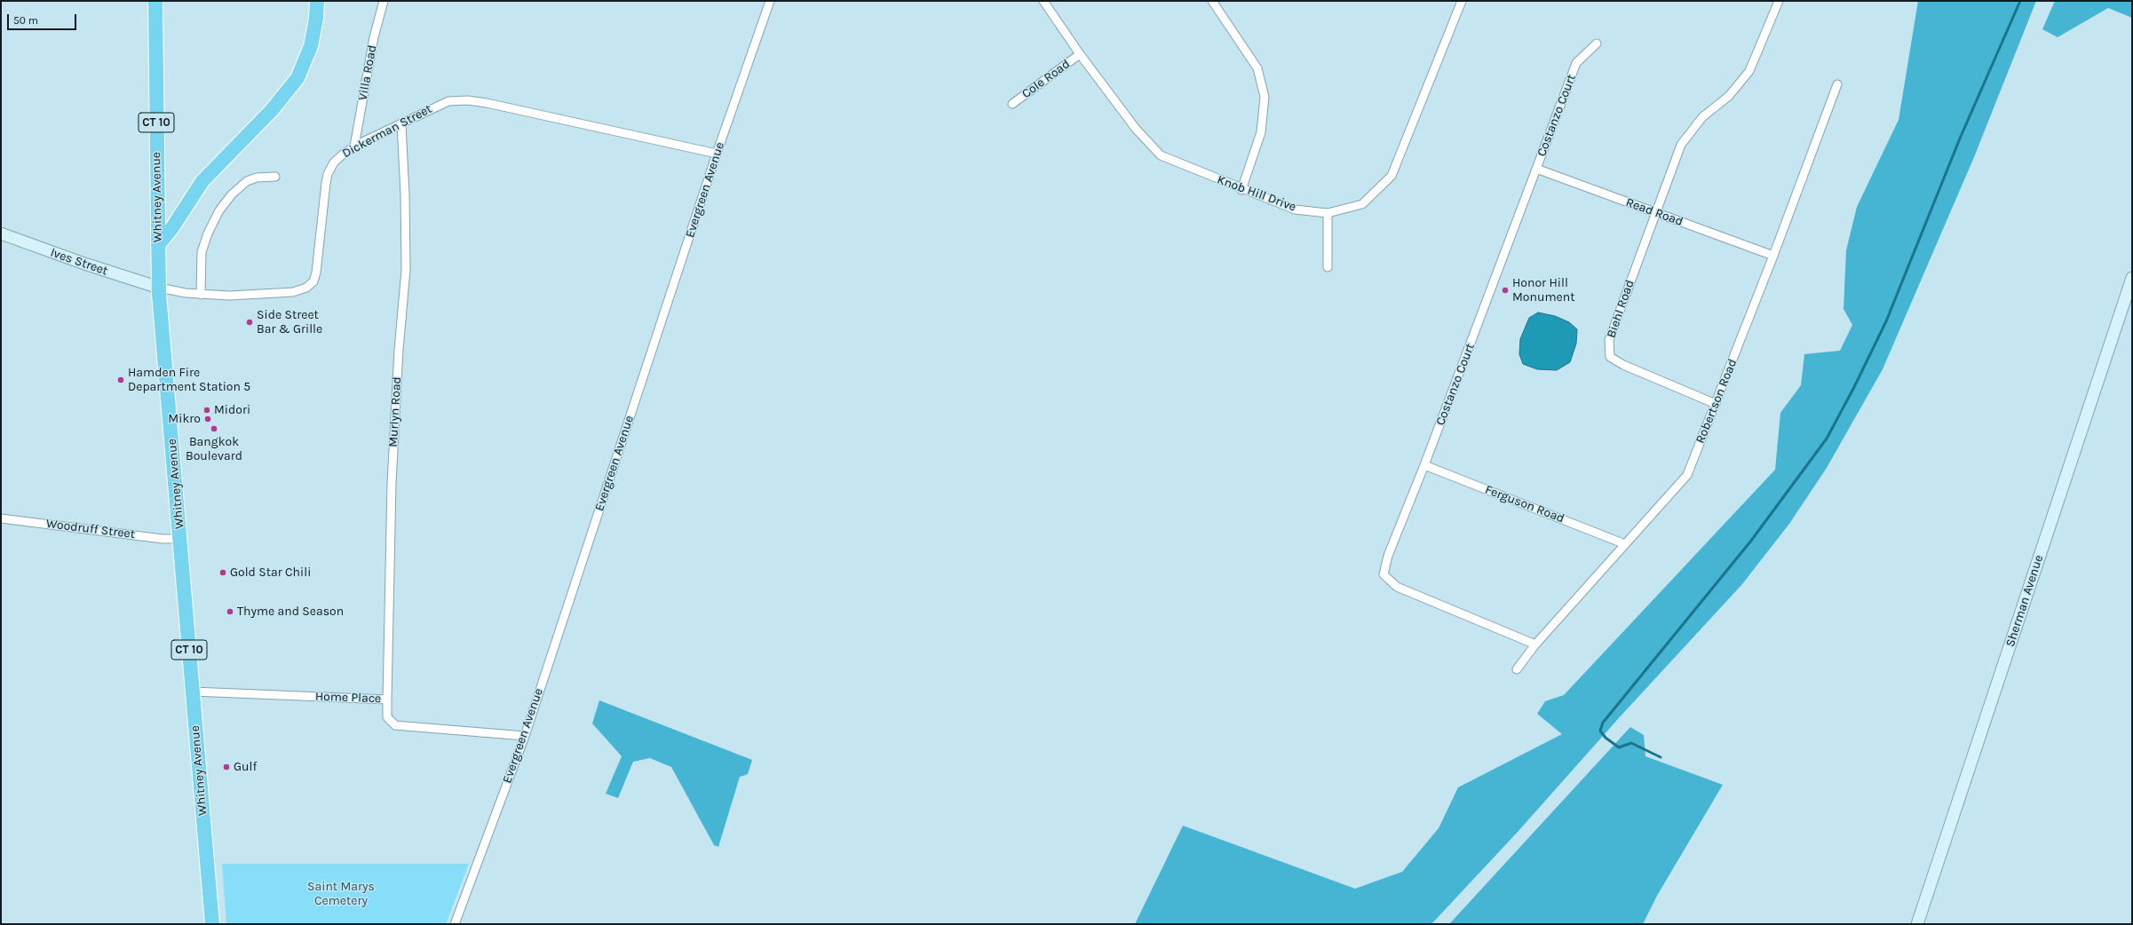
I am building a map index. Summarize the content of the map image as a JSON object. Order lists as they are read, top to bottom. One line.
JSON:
{"streets":{"highway":["CT 10","Whitney Avenue"],"main road":["Ives Street","Sherman Avenue"],"street":["Villa Road","Cole Road","Costanzo Court","Dickerman Street","Evergreen Avenue","Knob Hill Drive","Read Road","Biehl Road","Robertson Road","Murlyn Road","Ferguson Road","Woodruff Street","Home Place"]},"crossings":[["Villa Road","Dickerman Street"],["Cole Road","Knob Hill Drive"],["Costanzo Court","Read Road"],["Costanzo Court","Robertson Road"],["Costanzo Court","Ferguson Road"],["Dickerman Street","Evergreen Avenue"],["Dickerman Street","Whitney Avenue"],["Dickerman Street","Ives Street"],["Dickerman Street","Murlyn Road"],["Evergreen Avenue","Home Place"],["Whitney Avenue","Ives Street"],["Whitney Avenue","Woodruff Street"],["Whitney Avenue","Home Place"],["Read Road","Biehl Road"],["Read Road","Robertson Road"],["Biehl Road","Robertson Road"],["Robertson Road","Ferguson Road"],["Murlyn Road","Home Place"]],"parks":["Saint Marys Cemetery"],"places":["Honor Hill Monument","Side Street Bar & Grille","Hamden Fire Department Station 5","Midori","Mikro","Bangkok Boulevard","Gold Star Chili","Thyme and Season","Gulf"],"scale_bar":"50 m"}
